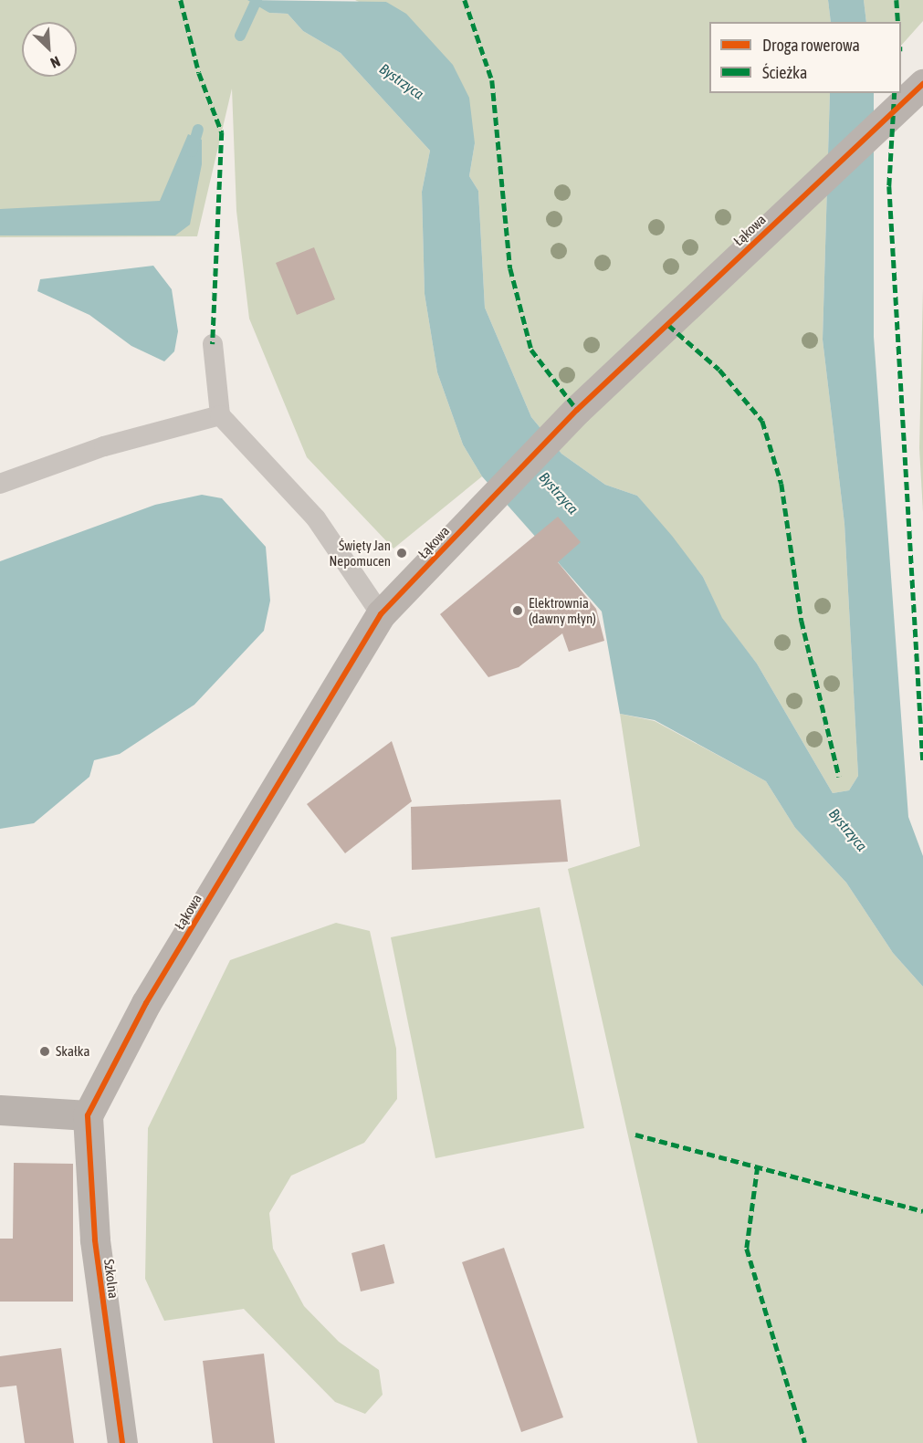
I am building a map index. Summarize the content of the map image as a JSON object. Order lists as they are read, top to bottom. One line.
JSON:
{"streets":{"street":["Łąkowa","Szkolna"]},"crossings":[["Łąkowa","Szkolna"]],"water":["Bystrzyca"],"places":["Święty Jan Nepomucen","Elektrownia (dawny młyn)","Skałka"],"legend":["Droga rowerowa","Ścieżka"],"north":"bottom right"}
